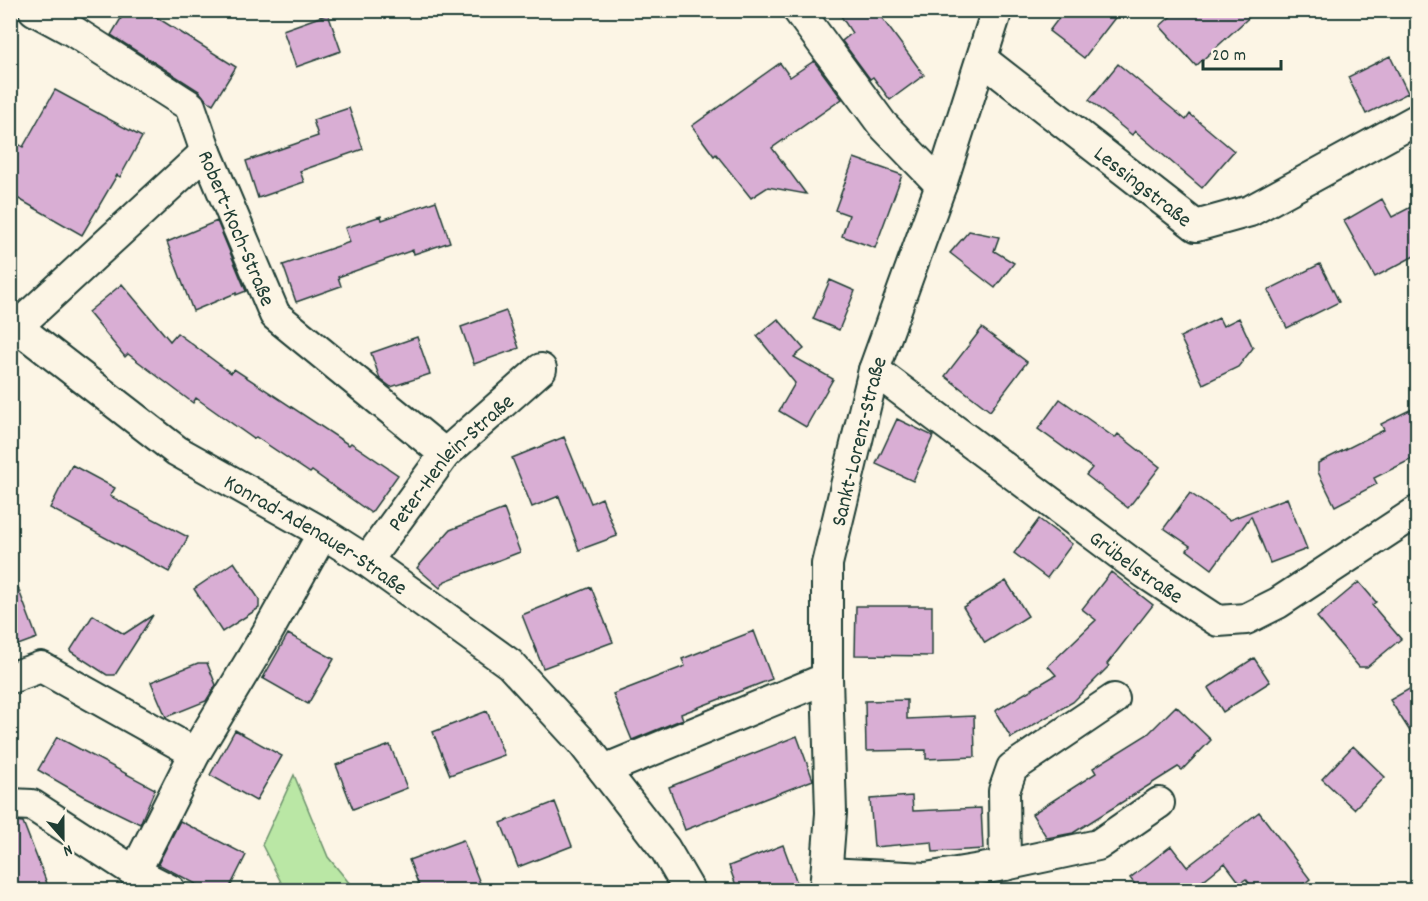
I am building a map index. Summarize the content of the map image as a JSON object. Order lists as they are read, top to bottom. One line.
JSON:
{"streets":{"street":["Lessingstraße","Robert-Koch-Straße","Sankt-Lorenz-Straße","Peter-Henlein-Straße","Konrad-Adenauer-Straße","Grübelstraße"]},"crossings":[["Lessingstraße","Sankt-Lorenz-Straße"],["Robert-Koch-Straße","Peter-Henlein-Straße"],["Sankt-Lorenz-Straße","Grübelstraße"],["Peter-Henlein-Straße","Konrad-Adenauer-Straße"]],"scale_bar":"20 m","north":"bottom"}
